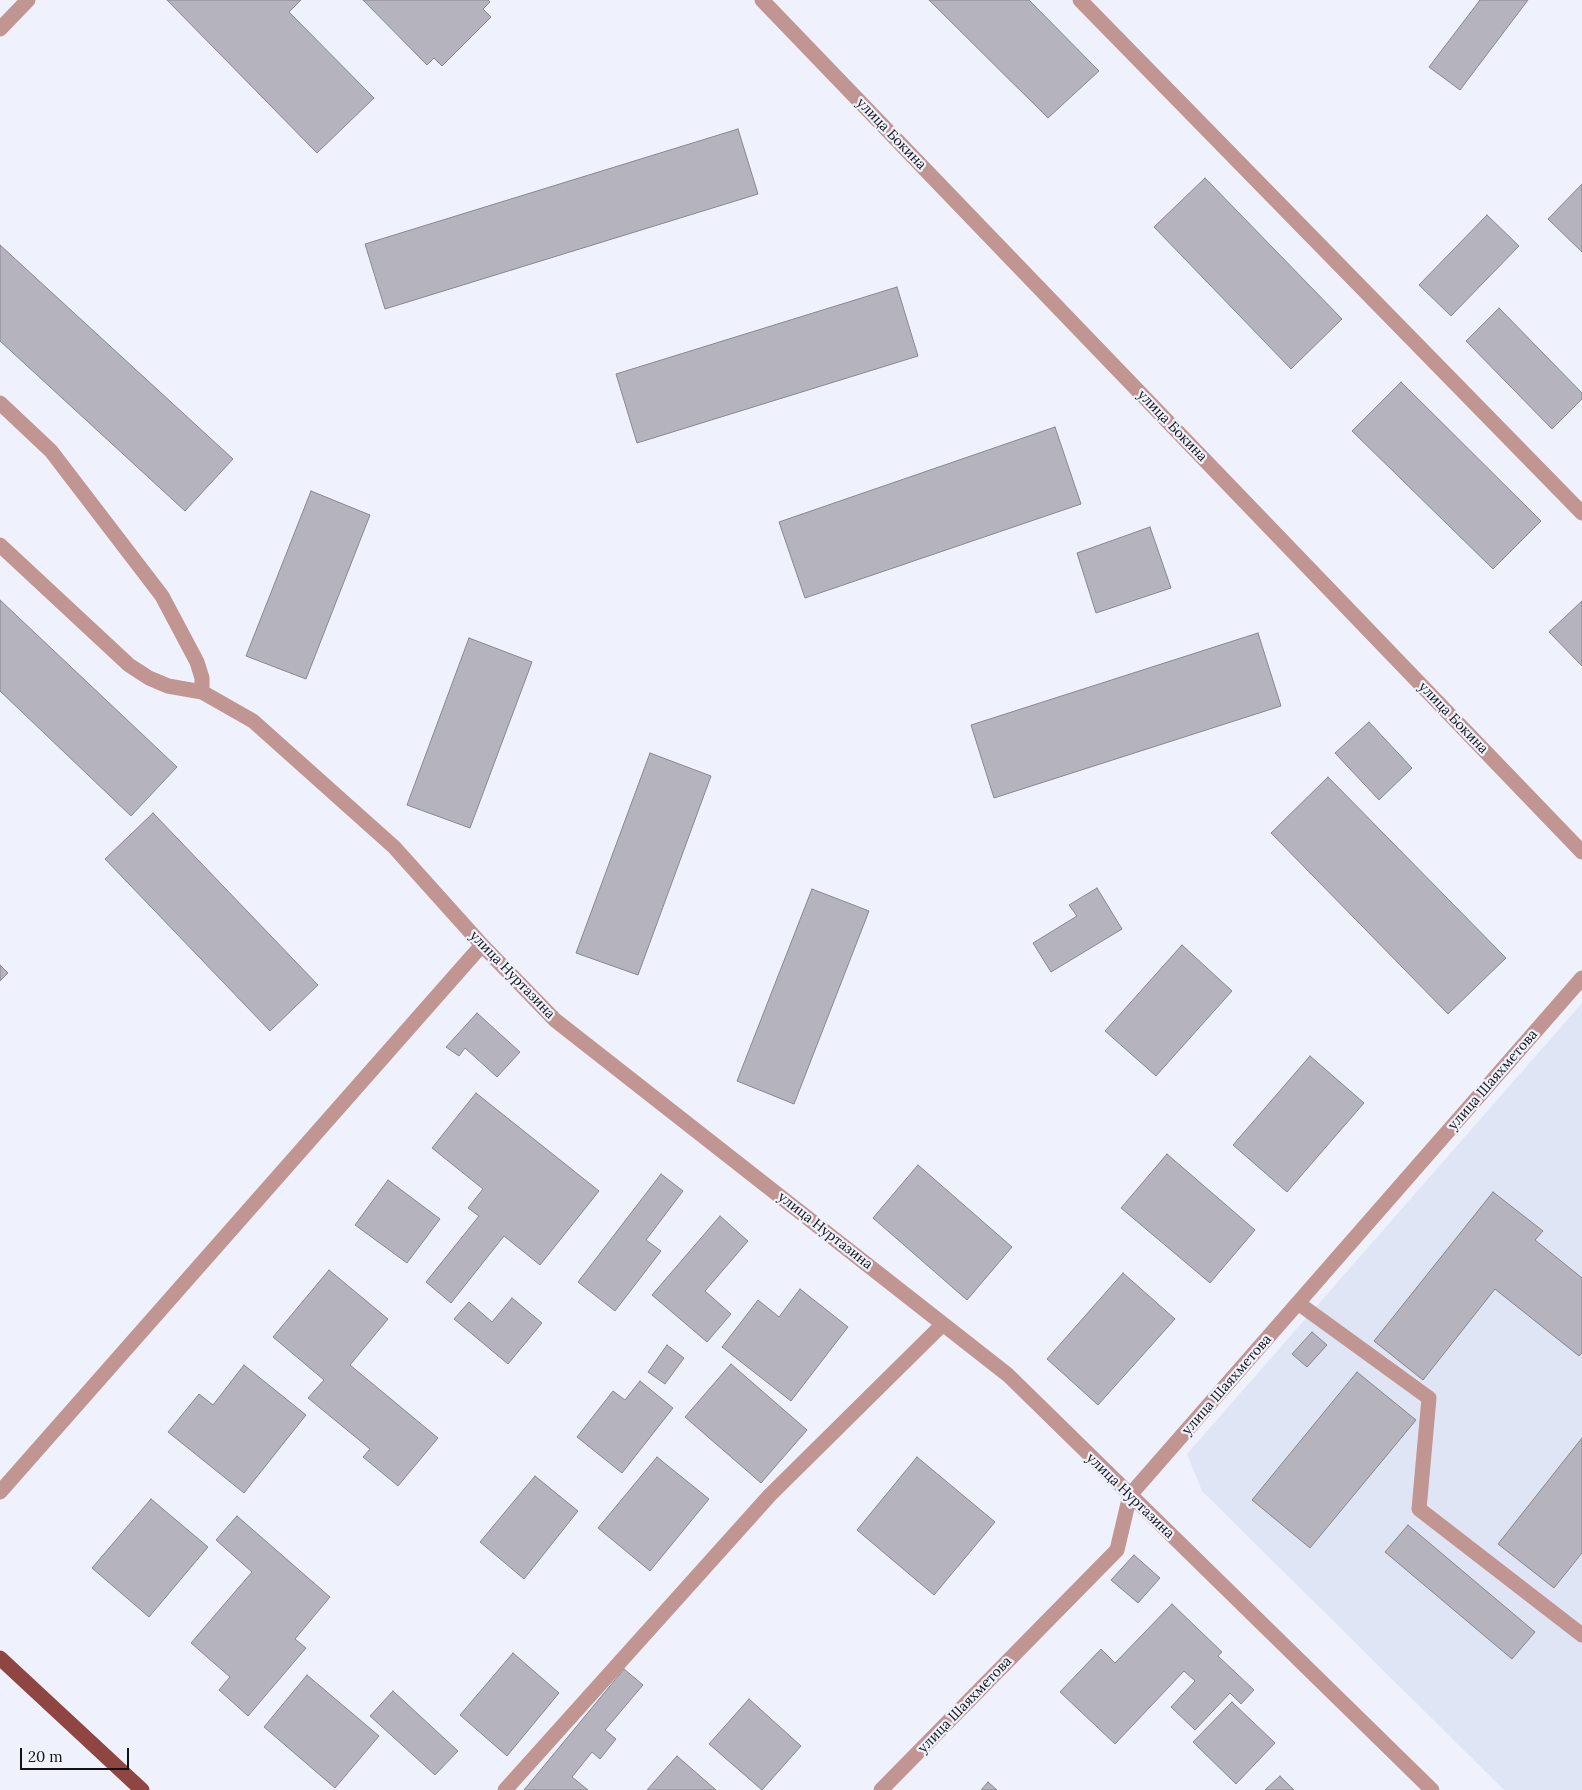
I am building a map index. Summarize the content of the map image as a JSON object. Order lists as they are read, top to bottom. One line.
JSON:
{"streets":{"street":["улица Бокина","улица Нуртазина","улица Шаяхметова"]},"crossings":[["улица Нуртазина","улица Шаяхметова"]],"scale_bar":"20 m"}
